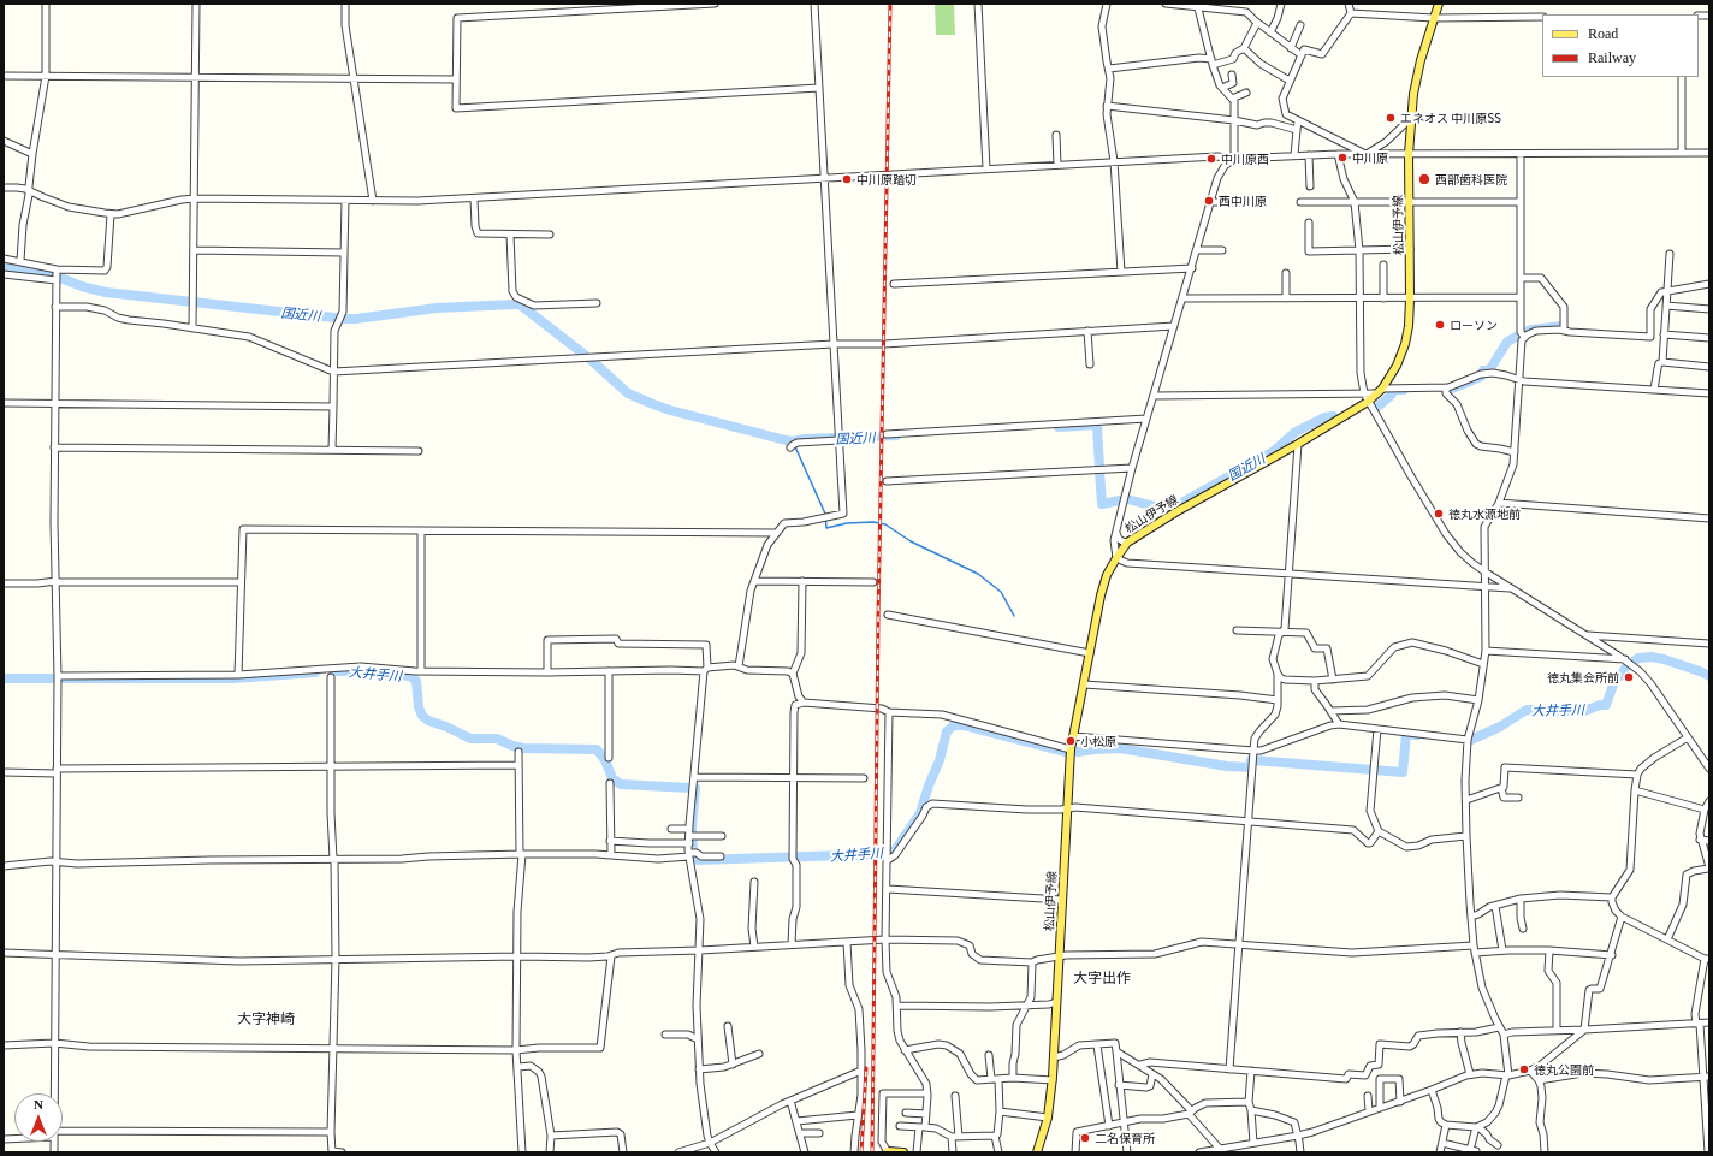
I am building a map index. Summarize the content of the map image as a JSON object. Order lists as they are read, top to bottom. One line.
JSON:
{"streets":{"main road":["松山伊予線"]},"districts":["大字出作","大字神崎"],"water":["国近川","大井手川"],"places":["エネオス 中川原SS","中川原","中川原西","中川原踏切","西部歯科医院","西中川原","ローソン","徳丸水源地前","徳丸集会所前","小松原","徳丸公園前","二名保育所"],"legend":["Road","Railway"],"north":"top"}
